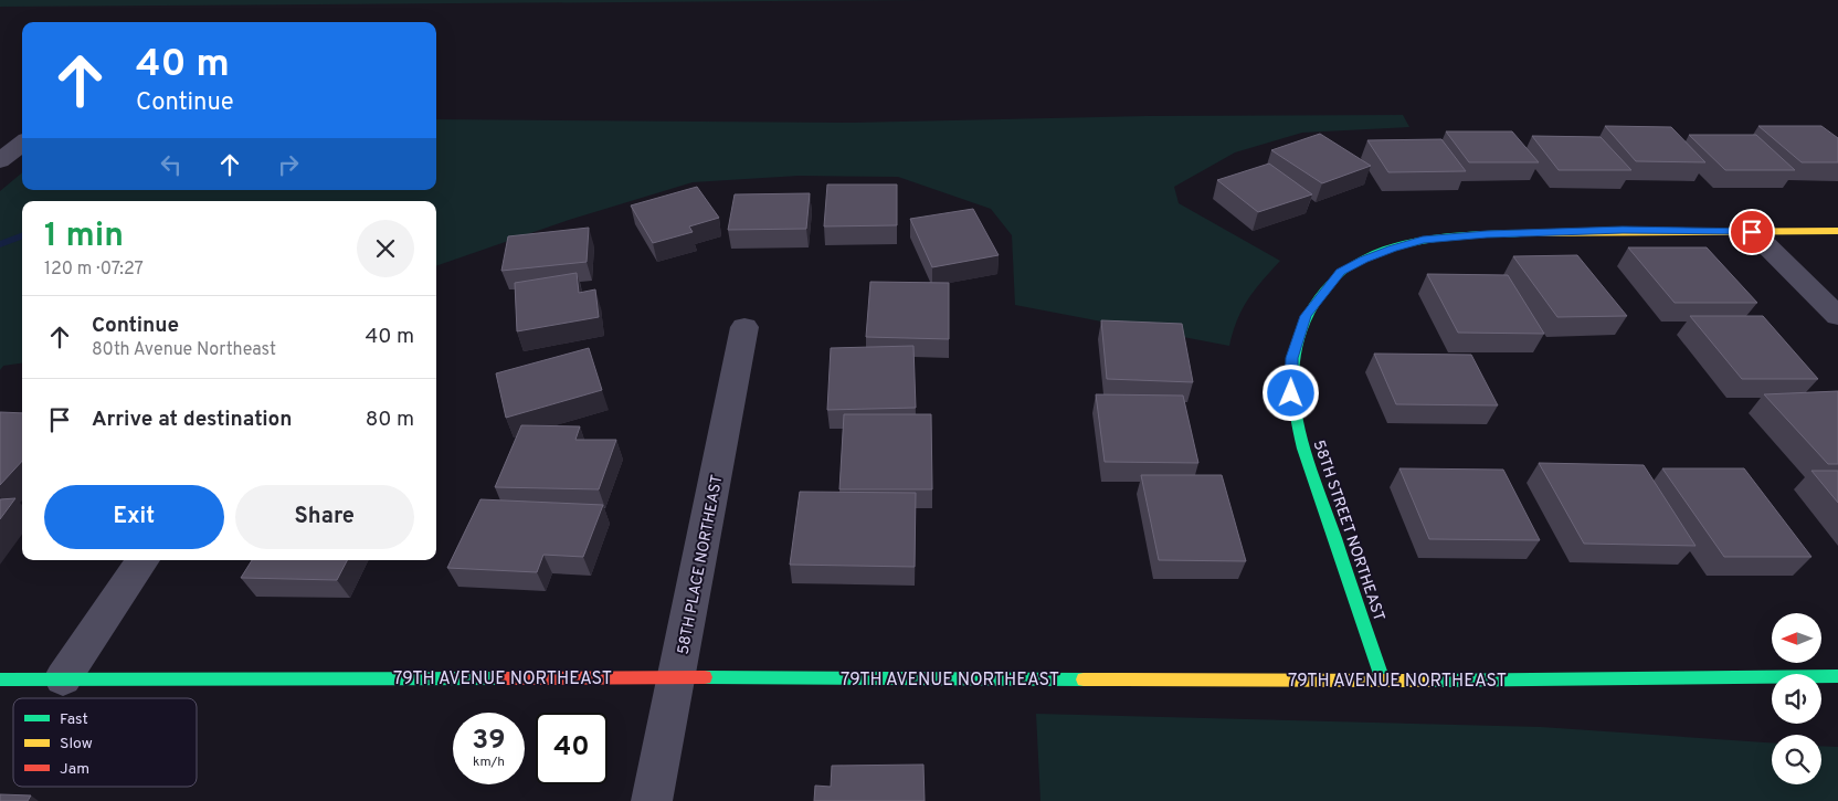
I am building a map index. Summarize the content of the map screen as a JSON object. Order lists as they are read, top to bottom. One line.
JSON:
{"streets":{"street":["58TH STREET NORTHEAST","58TH PLACE NORTHEAST","79TH AVENUE NORTHEAST"]},"crossings":[["58TH STREET NORTHEAST","79TH AVENUE NORTHEAST"],["58TH PLACE NORTHEAST","79TH AVENUE NORTHEAST"]],"legend":["Fast","Slow","Jam"],"north":"left","page":{"turn":["40 m","Continue"],"heading":["1 min","120 m · 07:27"],"list":[{"name":"Continue","note":"80th Avenue Northeast","value":"40 m"},{"name":"Arrive at destination","value":"80 m"}],"buttons":["Exit","Share"],"speed":"39 km/h","limit":"40"}}
